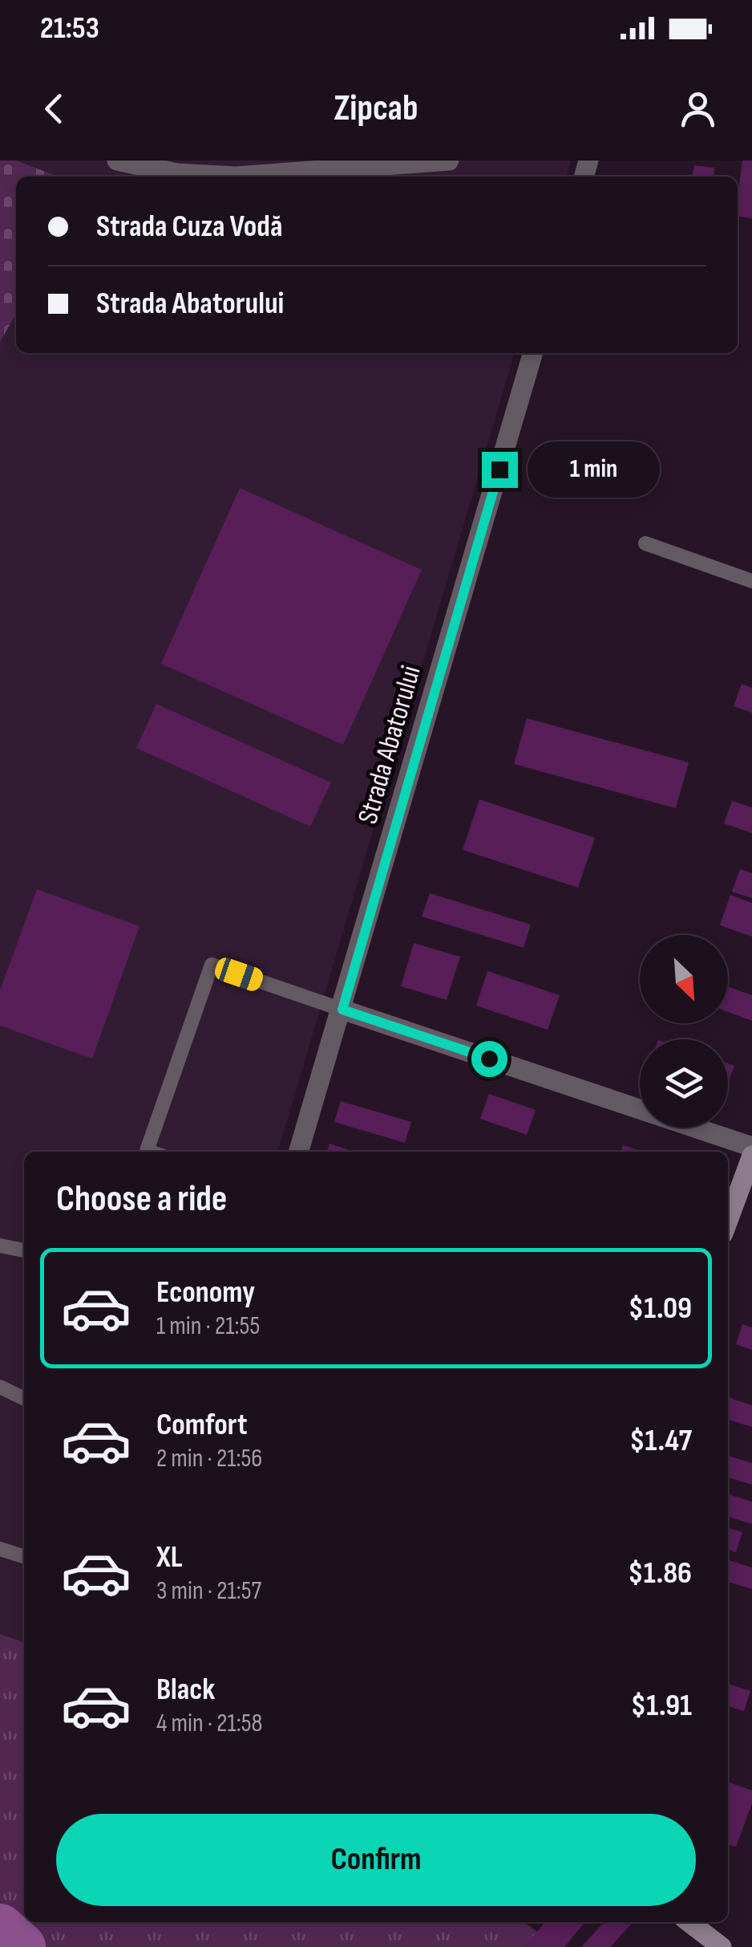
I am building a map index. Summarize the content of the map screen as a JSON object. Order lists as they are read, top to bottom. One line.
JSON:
{"streets":{"street":["Strada Abatorului"]},"north":"bottom right","page":{"status":"21:53","header":"Zipcab","banner":["Strada Cuza Vodă","Strada Abatorului"],"bubble":"1 min","heading":"Choose a ride","list":[{"name":"Economy","note":"1 min · 21:55","value":"$1.09"},{"name":"Comfort","note":"2 min · 21:56","value":"$1.47"},{"name":"XL","note":"3 min · 21:57","value":"$1.86"},{"name":"Black","note":"4 min · 21:58","value":"$1.91"}],"buttons":"Confirm"}}
